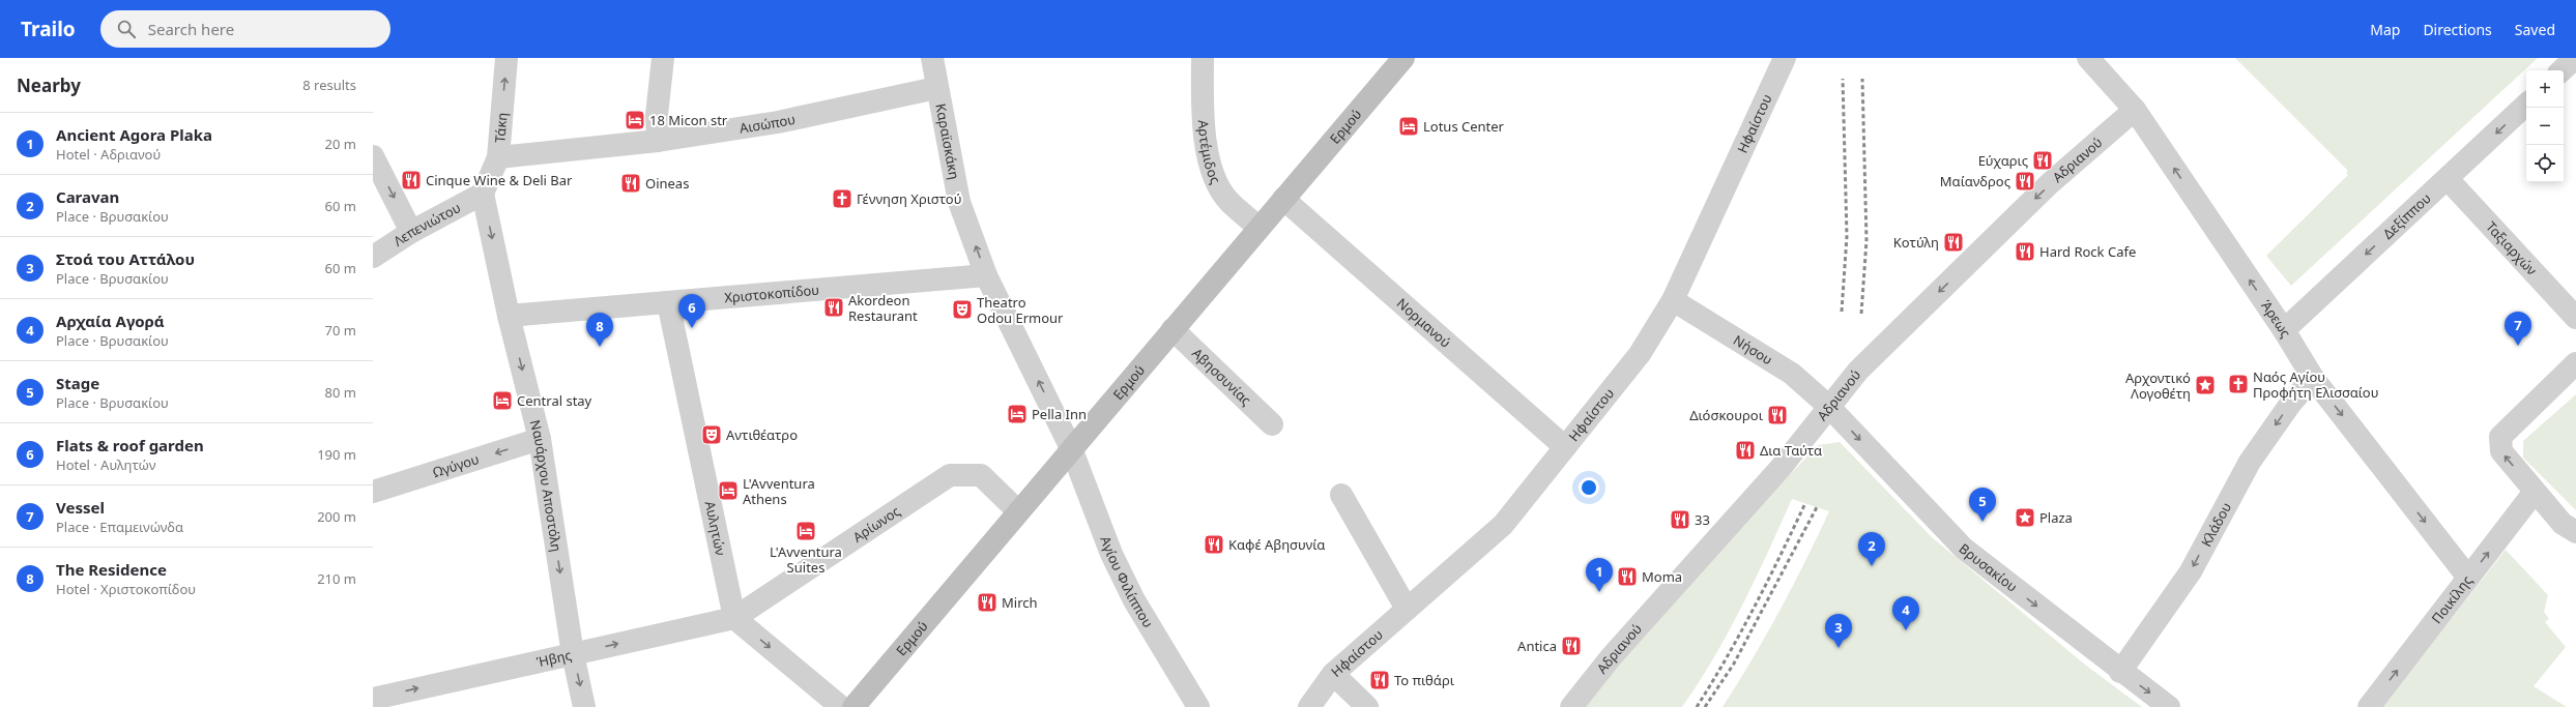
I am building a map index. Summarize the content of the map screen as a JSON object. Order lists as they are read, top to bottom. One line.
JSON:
{"streets":{"street":["Αισώπου","Ηφαίστου","Ερμού","Τάκη","Καραϊσκάκη","Αρτέμιδος","Αδριανού","Δεξίππου","Λεπενιώτου","Ταξιαρχών","Χριστοκοπίδου","Άρεως","Νορμανού","Νήσου","Αβησσυνίας","Ωγύγου","Ναυάρχου Αποστόλη","Αρίωνος","Κλάδου","Αυλητών","Βρυσακίου","Αγίου Φιλίππου","Ποικίλης","Ήβης"]},"crossings":[["Αισώπου","Τάκη"],["Αισώπου","Καραϊσκάκη"],["Ηφαίστου","Νορμανού"],["Ηφαίστου","Νήσου"],["Ερμού","Καραϊσκάκη"],["Ερμού","Αρτέμιδος"],["Ερμού","Νορμανού"],["Ερμού","Αβησσυνίας"],["Ερμού","Αρίωνος"],["Ερμού","Αγίου Φιλίππου"],["Τάκη","Λεπενιώτου"],["Τάκη","Ναυάρχου Αποστόλη"],["Καραϊσκάκη","Χριστοκοπίδου"],["Καραϊσκάκη","Αγίου Φιλίππου"],["Αδριανού","Άρεως"],["Αδριανού","Νήσου"],["Αδριανού","Βρυσακίου"],["Δεξίππου","Ταξιαρχών"],["Δεξίππου","Άρεως"],["Λεπενιώτου","Ναυάρχου Αποστόλη"],["Χριστοκοπίδου","Ναυάρχου Αποστόλη"],["Χριστοκοπίδου","Αυλητών"],["Άρεως","Κλάδου"],["Άρεως","Ποικίλης"],["Νήσου","Βρυσακίου"],["Ωγύγου","Ναυάρχου Αποστόλη"],["Ναυάρχου Αποστόλη","Ήβης"],["Αρίωνος","Αυλητών"],["Αρίωνος","Ήβης"],["Κλάδου","Βρυσακίου"],["Αυλητών","Ήβης"]],"one_way":["Καραϊσκάκη","Αδριανού","Δεξίππου","Ωγύγου","Ναυάρχου Αποστόλη","Κλάδου","Βρυσακίου","Ποικίλης","Ήβης"],"places":{"hotel":["18 Micon str","Lotus Center","Central stay","Pella Inn","L'Avventura Athens","L'Avventura Suites"],"restaurant":["Εύχαρις","Cinque Wine & Deli Bar","Μαίανδρος","Oineas","Κοτύλη","Hard Rock Cafe","Akordeon Restaurant","Διόσκουροι","Δια Ταύτα","33","Καφέ Αβησυνία","Moma","Mirch","Antica","Το πιθάρι"],"church":["Γέννηση Χριστού","Ναός Αγίου Προφήτη Ελισσαίου"],"theatre":["Theatro Odou Ermour","Αντιθέατρο"],"place":["Αρχοντικό Λογοθέτη","Plaza"]},"page":{"header":"Trailo","search":"Search here","nav":["Map","Directions","Saved"],"heading":["Nearby","8 results"],"map_buttons":["+","−"],"list":[{"mark":"1","name":"Ancient Agora Plaka","note":"Hotel · Αδριανού","value":"20 m"},{"mark":"2","name":"Caravan","note":"Place · Βρυσακίου","value":"60 m"},{"mark":"3","name":"Στοά του Αττάλου","note":"Place · Βρυσακίου","value":"60 m"},{"mark":"4","name":"Αρχαία Αγορά","note":"Place · Βρυσακίου","value":"70 m"},{"mark":"5","name":"Stage","note":"Place · Βρυσακίου","value":"80 m"},{"mark":"6","name":"Flats & roof garden","note":"Hotel · Αυλητών","value":"190 m"},{"mark":"7","name":"Vessel","note":"Place · Επαμεινώνδα","value":"200 m"},{"mark":"8","name":"The Residence","note":"Hotel · Χριστοκοπίδου","value":"210 m"}],"pins":["6","7","8","5","2","1","4","3"]}}
